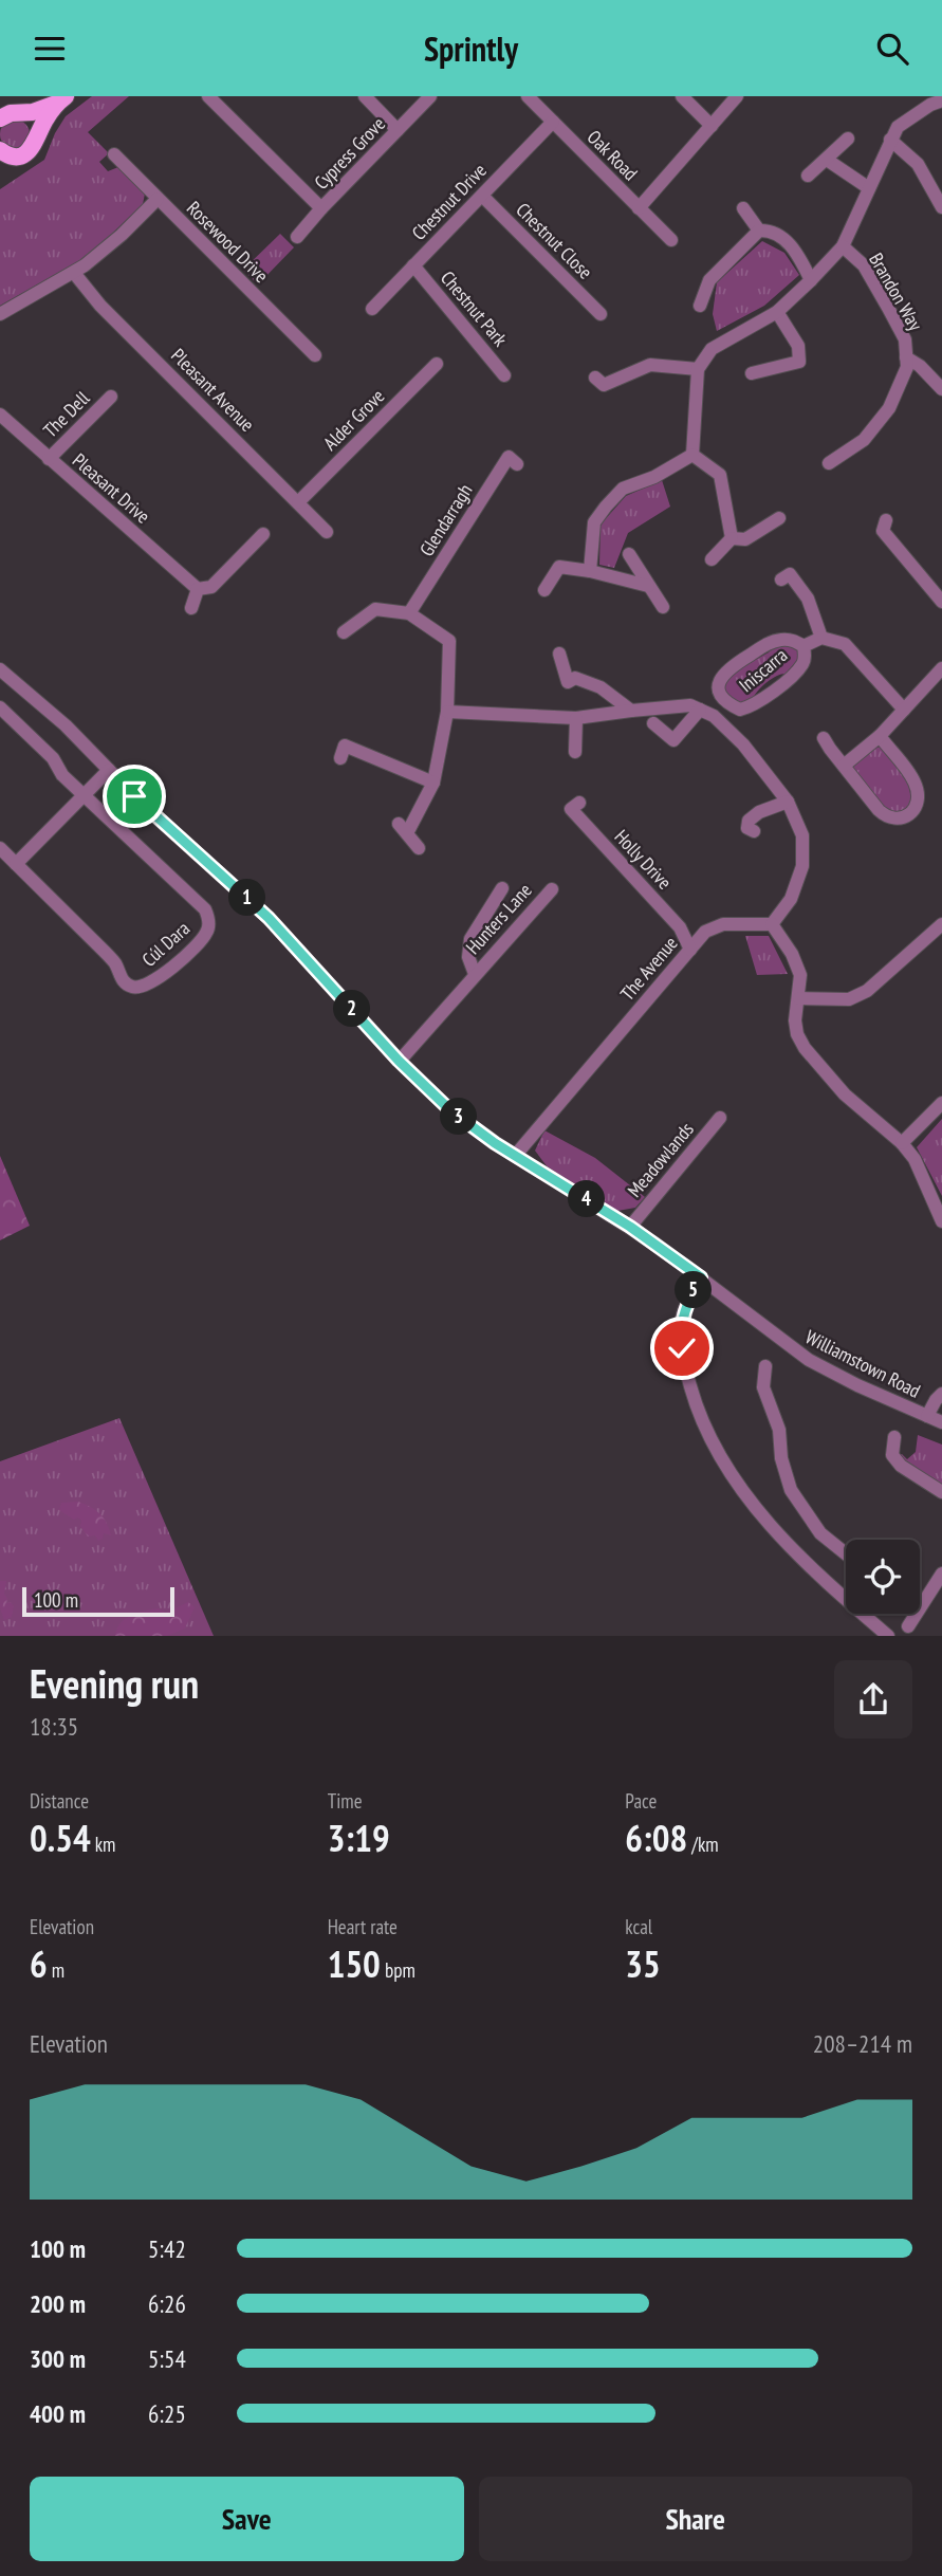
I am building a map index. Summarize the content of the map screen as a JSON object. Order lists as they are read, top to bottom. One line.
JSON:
{"streets":{"street":["Cypress Grove","Oak Road","Chestnut Drive","Chestnut Close","Rosewood Drive","Brandon Way","Chestnut Park","Pleasant Avenue","The Dell","Alder Grove","Pleasant Drive","Glendarragh","Iniscarra","Holly Drive","Hunters Lane","Cúl Dara","The Avenue","Meadowlands","Williamstown Road"]},"crossings":[["Oak Road","Chestnut Drive"],["Chestnut Drive","Chestnut Close"],["Chestnut Drive","Chestnut Park"],["Pleasant Avenue","Alder Grove"],["The Dell","Pleasant Drive"],["Holly Drive","The Avenue"],["Hunters Lane","Williamstown Road"],["The Avenue","Williamstown Road"],["Meadowlands","Williamstown Road"]],"scale_bar":"100 m","page":{"header":"Sprintly","pins":["1","2","3","4","5"],"scale":"100 m","heading":["Evening run","18:35"],"stats":[["Distance","0.54 km"],["Time","3:19"],["Pace","6:08 /km"],["Elevation","6 m"],["Heart rate","150 bpm"],["kcal","35"]],"chart":["Elevation","208–214 m"],"list":[{"name":"100 m","note":"5:42"},{"name":"200 m","note":"6:26"},{"name":"300 m","note":"5:54"},{"name":"400 m","note":"6:25"}],"buttons":["Save","Share"]}}
